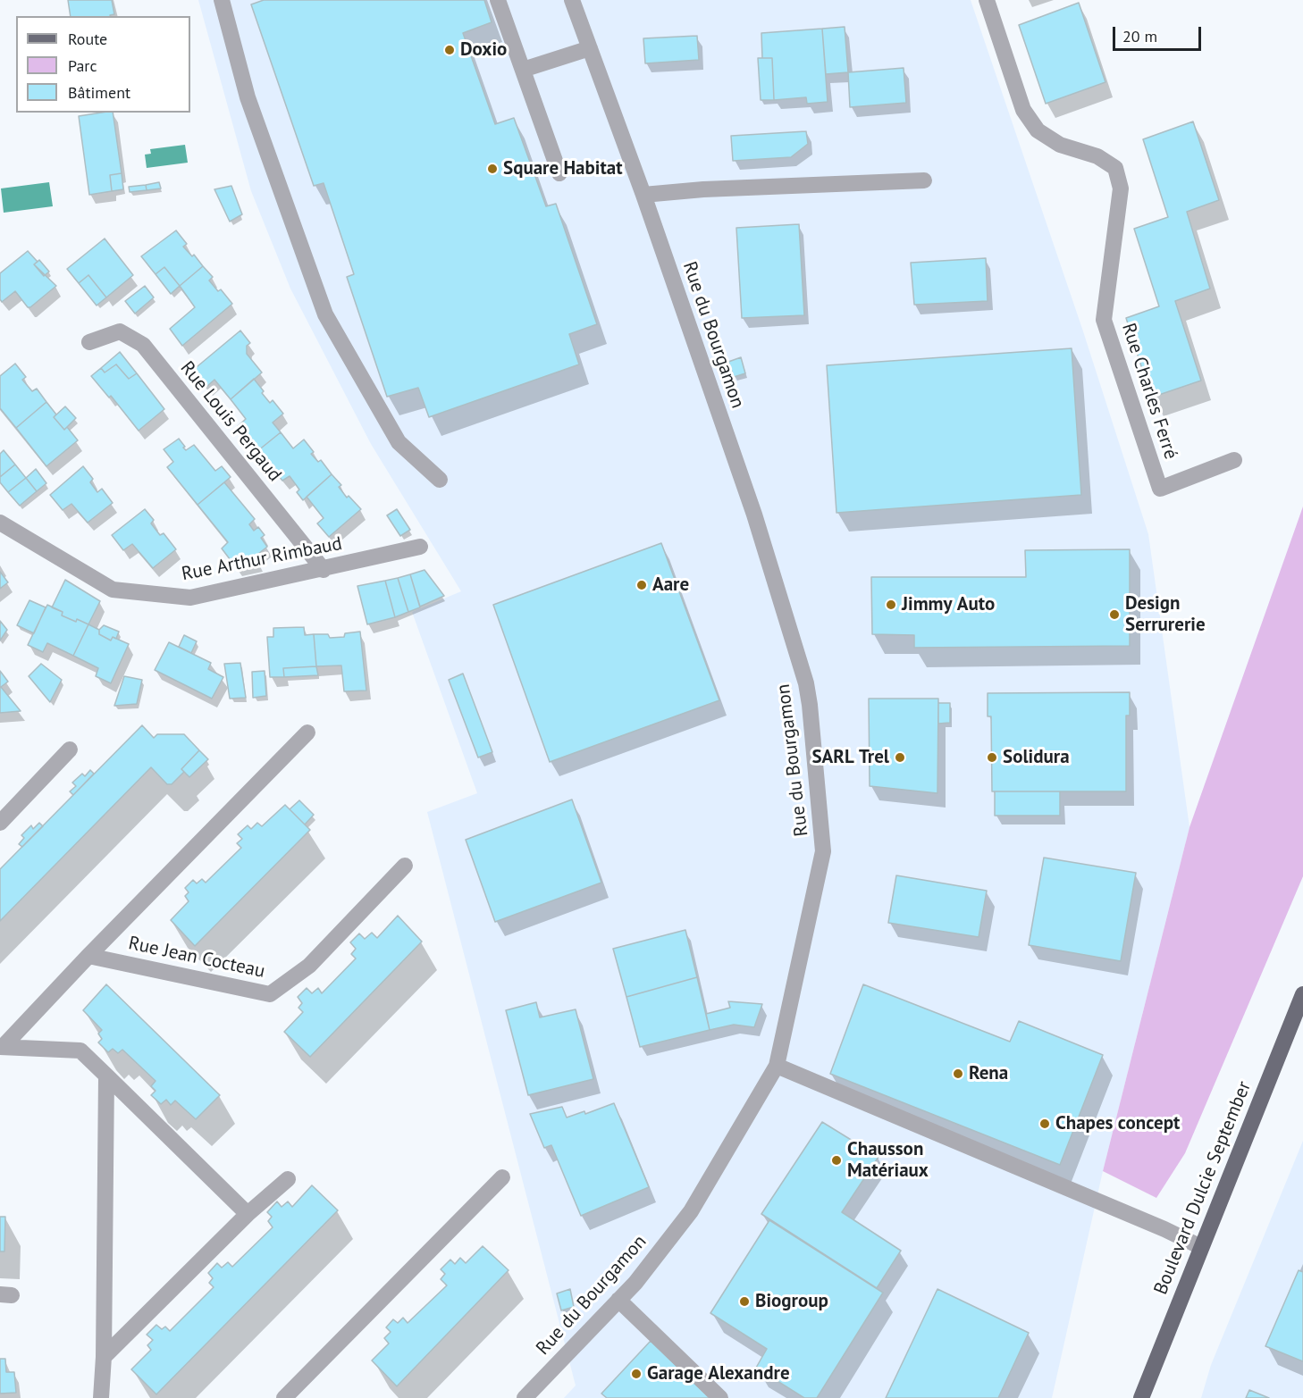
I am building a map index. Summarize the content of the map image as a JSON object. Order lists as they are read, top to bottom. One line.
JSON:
{"streets":{"main road":["Boulevard Dulcie September"],"street":["Rue du Bourgamon","Rue Charles Ferré","Rue Louis Pergaud","Rue Arthur Rimbaud","Rue Jean Cocteau"]},"crossings":[["Rue Louis Pergaud","Rue Arthur Rimbaud"]],"places":["Doxio","Square Habitat","Aare","Jimmy Auto","Design Serrurerie","SARL Trel","Solidura","Rena","Chapes concept","Chausson Matériaux","Biogroup","Garage Alexandre"],"legend":["Route","Parc","Bâtiment"],"scale_bar":"20 m"}
